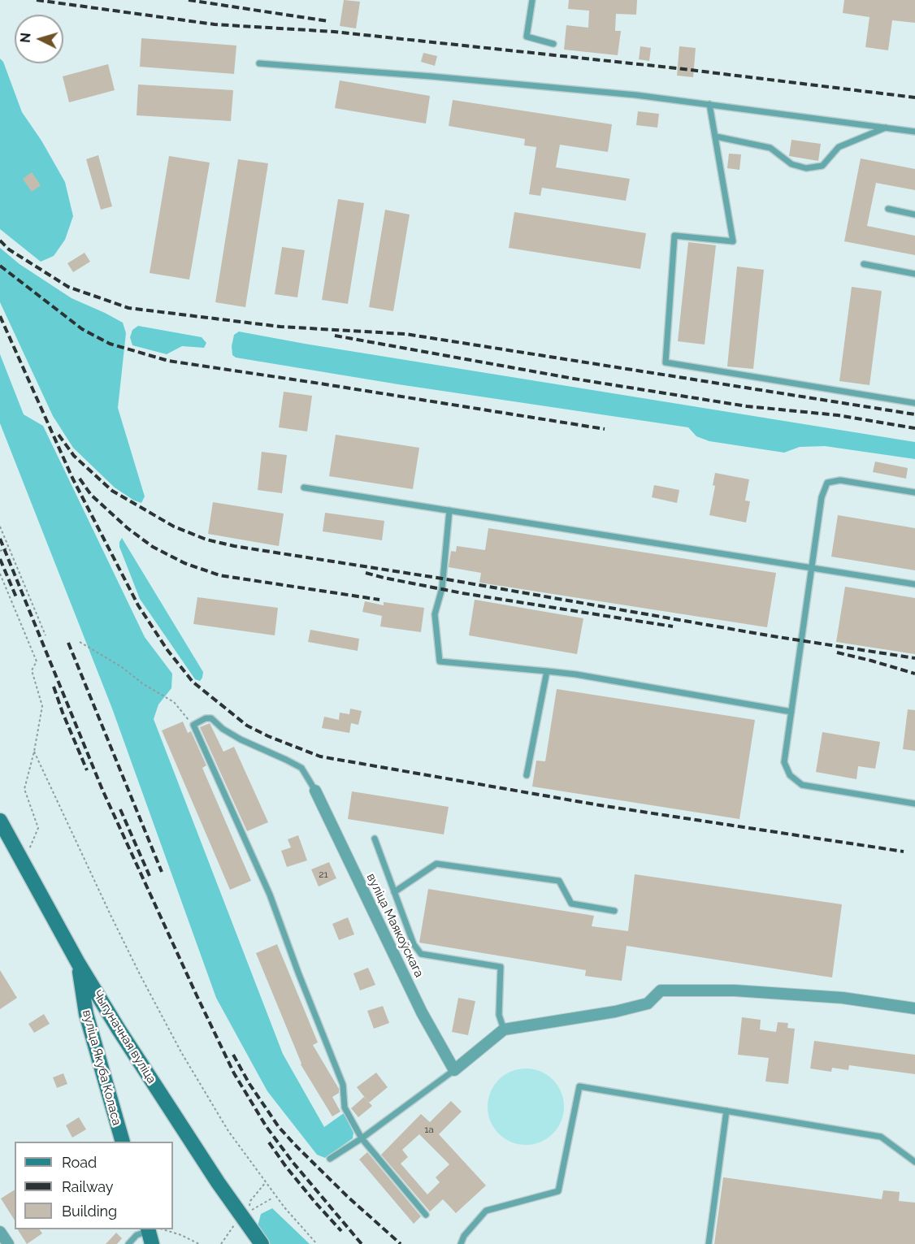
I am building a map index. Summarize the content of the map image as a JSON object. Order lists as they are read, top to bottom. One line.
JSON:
{"streets":{"street":["вуліца Маякоўскага","Чыгуначная вуліца","вуліца Якуба Коласа"]},"crossings":[["Чыгуначная вуліца","вуліца Якуба Коласа"]],"house_numbers":["21","1а"],"legend":["Road","Railway","Building"],"north":"left"}
